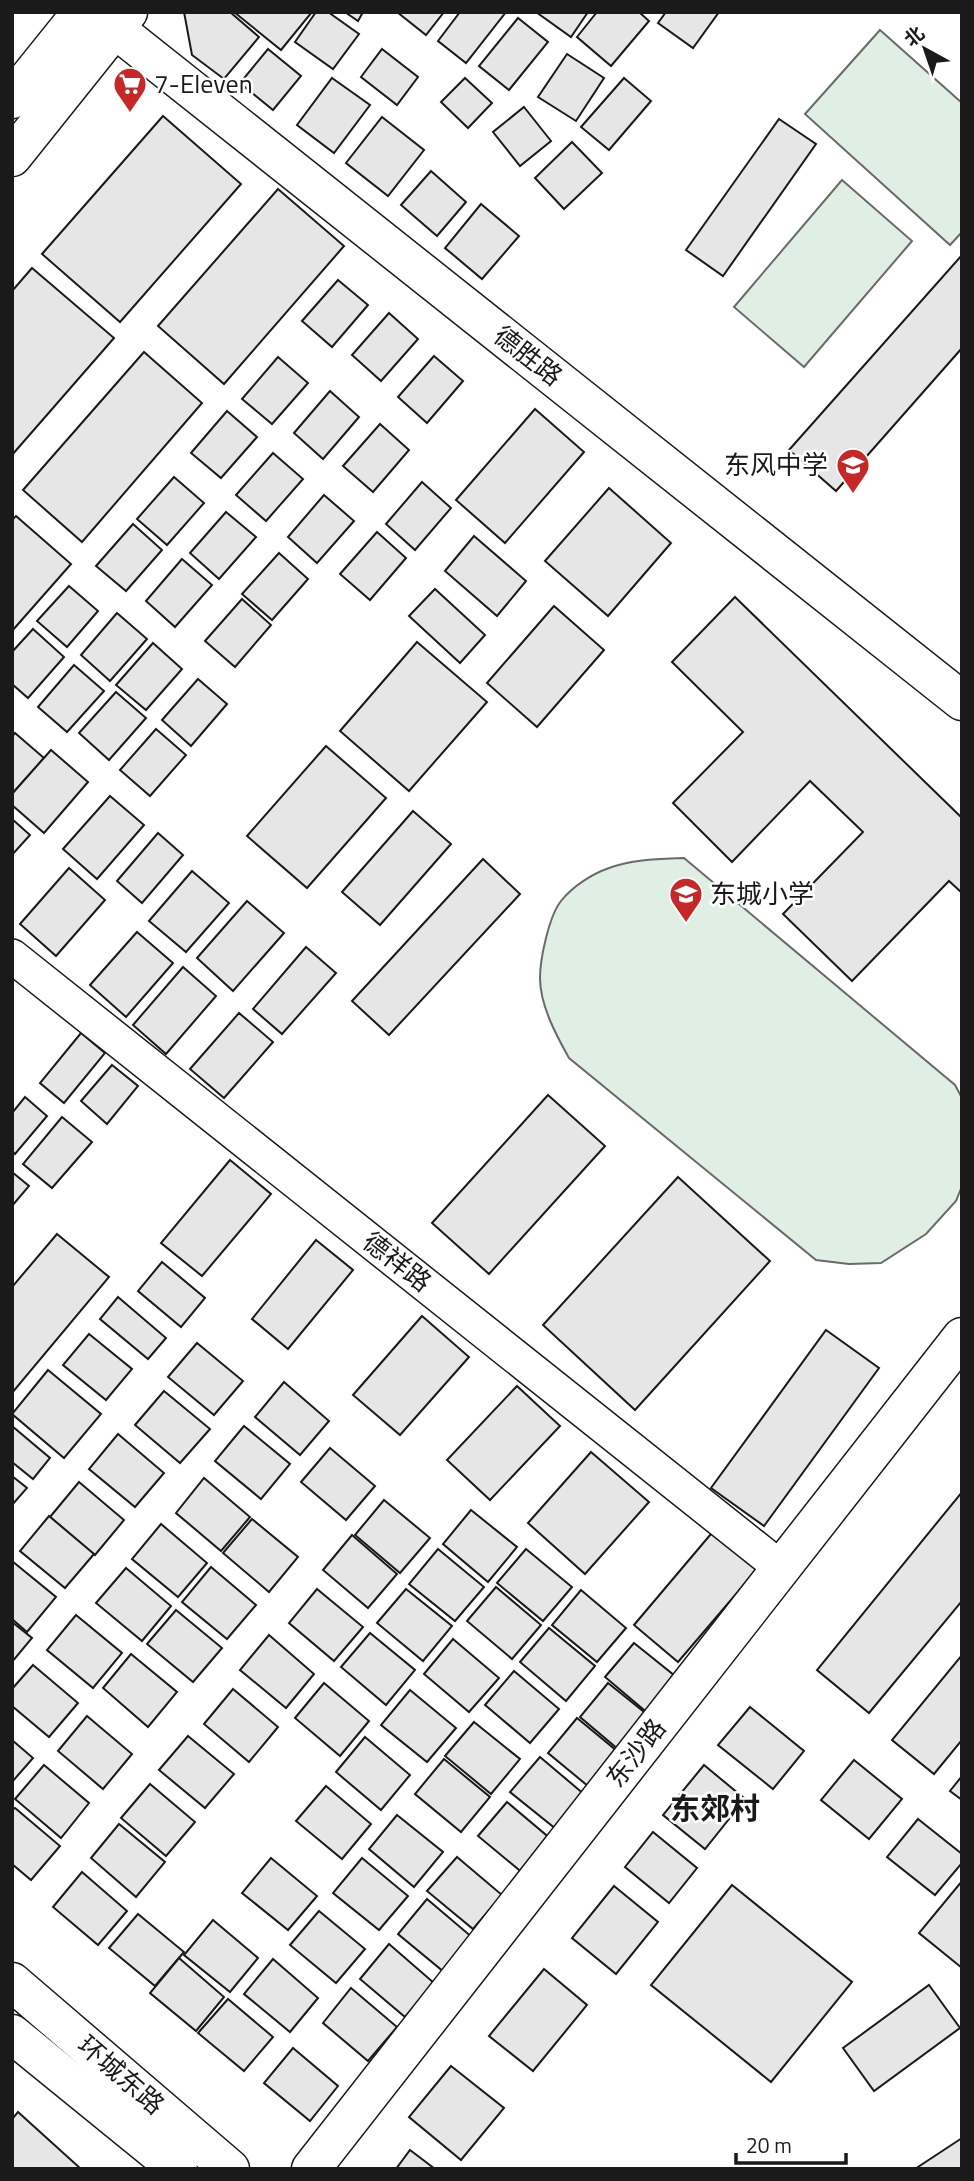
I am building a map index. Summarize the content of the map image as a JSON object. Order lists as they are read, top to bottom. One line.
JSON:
{"streets":{"street":["德胜路","德祥路","东沙路","环城东路"]},"crossings":[["德祥路","东沙路"]],"districts":["东郊村"],"places":{"supermarket":["7-Eleven"],"school or university":["东风中学","东城小学"]},"scale_bar":"20 m","north":"top left"}
